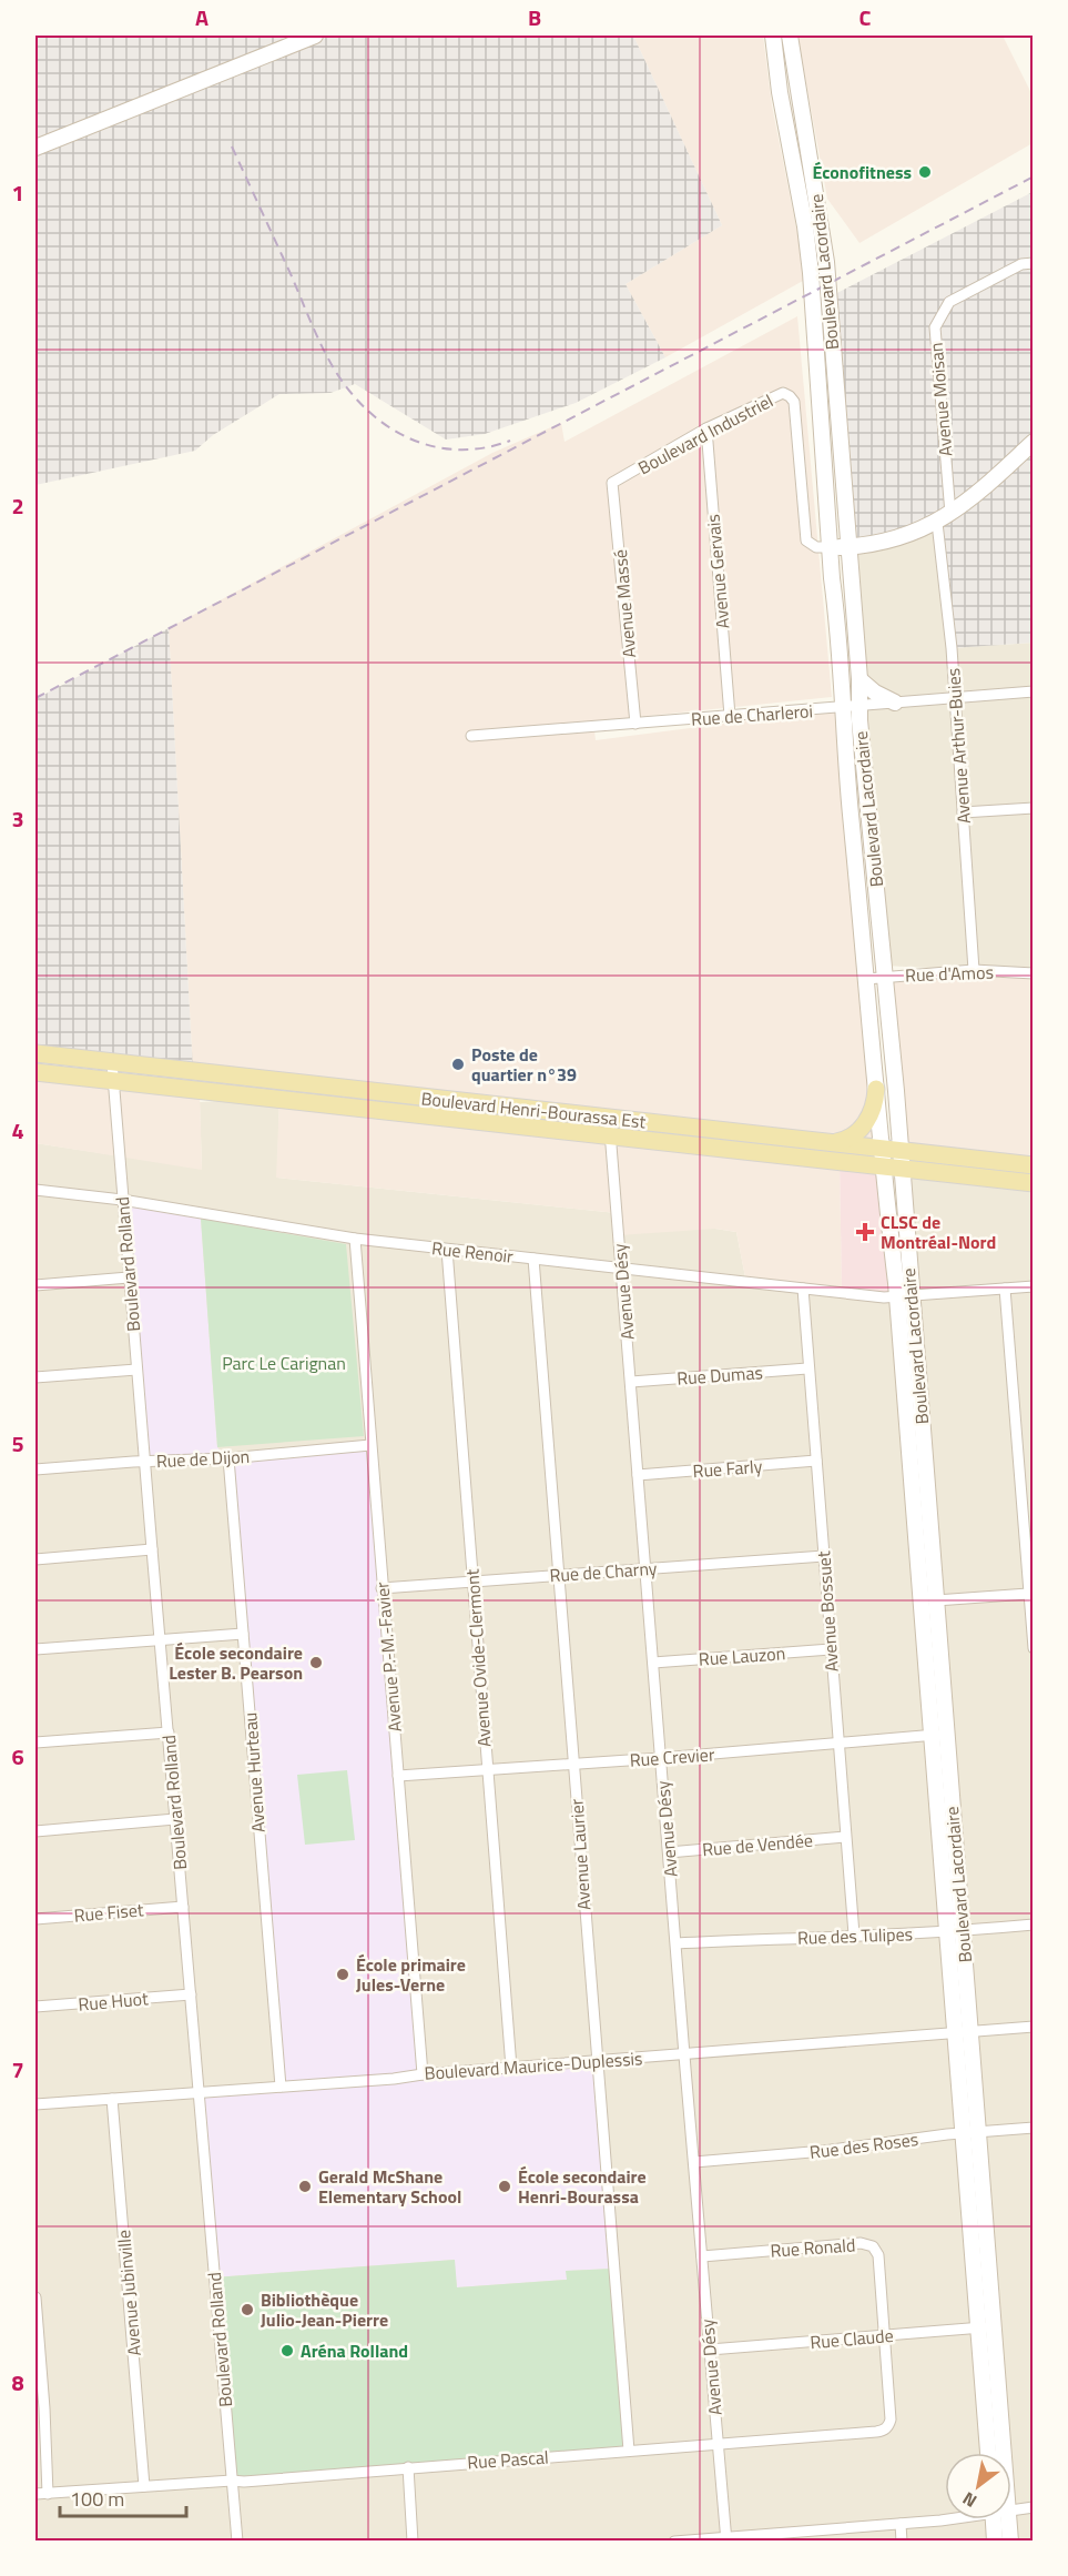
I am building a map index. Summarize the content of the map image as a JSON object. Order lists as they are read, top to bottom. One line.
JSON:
{"streets":{"main road":["Boulevard Lacordaire","Boulevard Industriel","Boulevard Henri-Bourassa Est"],"street":["Avenue Moisan","Avenue Gervais","Avenue Massé","Rue de Charleroi","Avenue Arthur-Buies","Rue d'Amos","Rue Renoir","Boulevard Rolland","Avenue Désy","Rue Dumas","Rue de Dijon","Rue Farly","Rue de Charny","Avenue Bossuet","Rue Lauzon","Avenue P.-M.-Favier","Avenue Ovide-Clermont","Rue Crevier","Avenue Hurteau","Rue de Vendée","Avenue Laurier","Rue Fiset","Rue des Tulipes","Rue Huot","Boulevard Maurice-Duplessis","Rue des Roses","Rue Ronald","Avenue Jubinville","Rue Claude","Rue Pascal"]},"crossings":[["Boulevard Lacordaire","Boulevard Industriel"],["Boulevard Lacordaire","Rue de Charleroi"],["Boulevard Lacordaire","Rue d'Amos"],["Boulevard Lacordaire","Boulevard Henri-Bourassa Est"],["Boulevard Lacordaire","Rue Renoir"],["Boulevard Lacordaire","Rue Crevier"],["Boulevard Lacordaire","Rue des Tulipes"],["Boulevard Lacordaire","Boulevard Maurice-Duplessis"],["Boulevard Lacordaire","Rue des Roses"],["Boulevard Lacordaire","Rue Claude"],["Avenue Moisan","Boulevard Industriel"],["Avenue Moisan","Avenue Arthur-Buies"],["Boulevard Industriel","Avenue Gervais"],["Boulevard Industriel","Avenue Massé"],["Boulevard Industriel","Avenue Arthur-Buies"],["Avenue Gervais","Rue de Charleroi"],["Avenue Massé","Rue de Charleroi"],["Rue de Charleroi","Avenue Arthur-Buies"],["Avenue Arthur-Buies","Rue d'Amos"],["Boulevard Henri-Bourassa Est","Boulevard Rolland"],["Boulevard Henri-Bourassa Est","Avenue Désy"],["Rue Renoir","Boulevard Rolland"],["Rue Renoir","Avenue Désy"],["Rue Renoir","Avenue Bossuet"],["Rue Renoir","Avenue P.-M.-Favier"],["Rue Renoir","Avenue Ovide-Clermont"],["Rue Renoir","Avenue Laurier"],["Boulevard Rolland","Rue de Dijon"],["Boulevard Rolland","Rue Fiset"],["Boulevard Rolland","Rue Huot"],["Boulevard Rolland","Boulevard Maurice-Duplessis"],["Boulevard Rolland","Rue Pascal"],["Avenue Désy","Rue Dumas"],["Avenue Désy","Rue Farly"],["Avenue Désy","Rue de Charny"],["Avenue Désy","Rue Lauzon"],["Avenue Désy","Rue Crevier"],["Avenue Désy","Rue de Vendée"],["Avenue Désy","Rue des Tulipes"],["Avenue Désy","Boulevard Maurice-Duplessis"],["Avenue Désy","Rue des Roses"],["Avenue Désy","Rue Ronald"],["Avenue Désy","Rue Claude"],["Avenue Désy","Rue Pascal"],["Rue Dumas","Avenue Bossuet"],["Rue de Dijon","Avenue P.-M.-Favier"],["Rue de Dijon","Avenue Hurteau"],["Rue Farly","Avenue Bossuet"],["Rue de Charny","Avenue Bossuet"],["Rue de Charny","Avenue P.-M.-Favier"],["Rue de Charny","Avenue Ovide-Clermont"],["Rue de Charny","Avenue Laurier"],["Avenue Bossuet","Rue Lauzon"],["Avenue Bossuet","Rue Crevier"],["Avenue Bossuet","Rue de Vendée"],["Avenue Bossuet","Rue des Tulipes"],["Avenue P.-M.-Favier","Rue Crevier"],["Avenue P.-M.-Favier","Boulevard Maurice-Duplessis"],["Avenue Ovide-Clermont","Rue Crevier"],["Avenue Ovide-Clermont","Boulevard Maurice-Duplessis"],["Rue Crevier","Avenue Laurier"],["Avenue Hurteau","Boulevard Maurice-Duplessis"],["Avenue Laurier","Boulevard Maurice-Duplessis"],["Avenue Laurier","Rue Pascal"],["Boulevard Maurice-Duplessis","Avenue Jubinville"],["Rue Ronald","Rue Claude"],["Rue Ronald","Rue Pascal"],["Avenue Jubinville","Rue Pascal"],["Rue Claude","Rue Pascal"]],"parks":["Parc Le Carignan"],"places":{"other":["Éconofitness","Poste de quartier n°39","École secondaire Lester B. Pearson","École primaire Jules-Verne","Gerald McShane Elementary School","École secondaire Henri-Bourassa","Bibliothèque Julio-Jean-Pierre","Aréna Rolland"],"health":["CLSC de Montréal-Nord"]},"scale_bar":"100 m","north":"bottom left","grid":{"columns":["A","B","C"],"rows":["1","2","3","4","5","6","7","8"]}}
